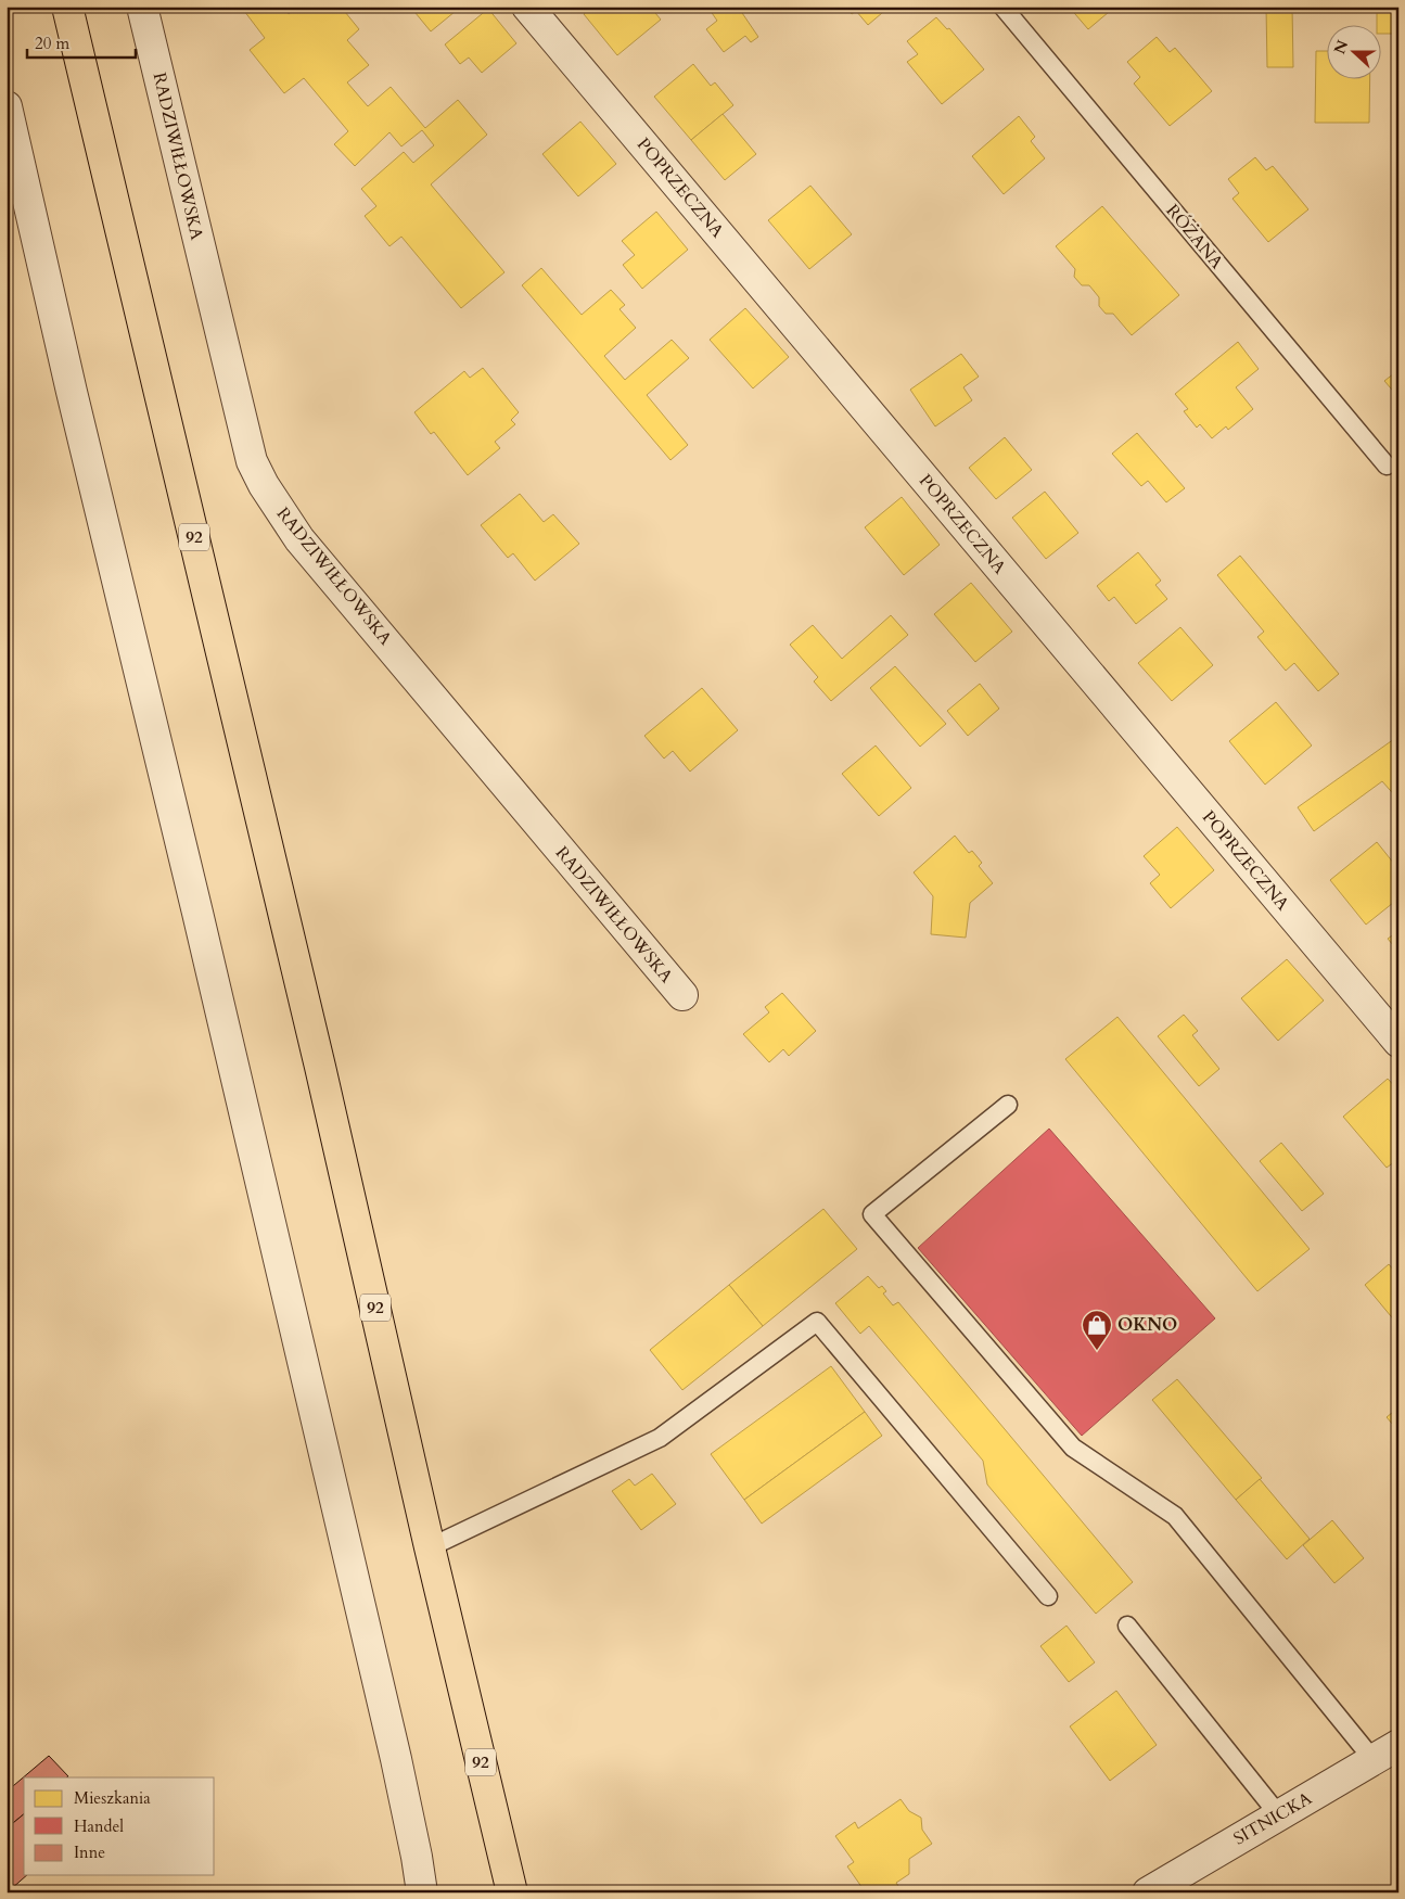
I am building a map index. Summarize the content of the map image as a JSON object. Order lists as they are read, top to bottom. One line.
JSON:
{"streets":{"main road":["92"],"street":["RADZIWIŁŁOWSKA","POPRZECZNA","SITNICKA"],"lane":["RÓŻANA"]},"places":{"shop":["OKNO"]},"legend":["Mieszkania","Handel","Inne"],"scale_bar":"20 m","north":"left"}
